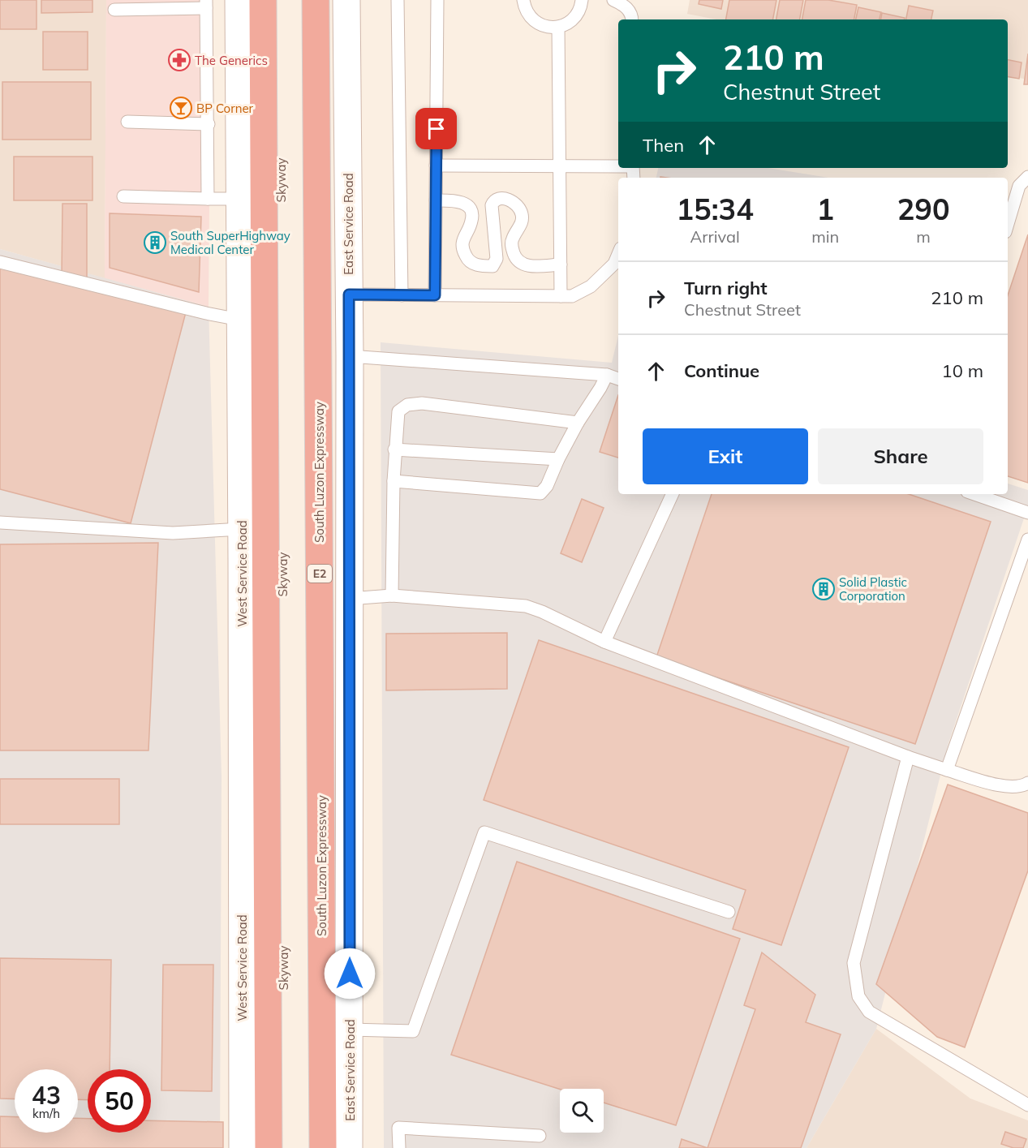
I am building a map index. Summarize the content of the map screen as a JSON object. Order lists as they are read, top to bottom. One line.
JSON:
{"streets":{"highway":["Skyway","South Luzon Expressway","E2"],"main road":["East Service Road","West Service Road"]},"places":{"pharmacy":["The Generics"],"bar":["BP Corner"],"building":["South SuperHighway Medical Center","Solid Plastic Corporation"]},"page":{"turn":["210 m","Chestnut Street"],"then":"Then","eta":["15:34","Arrival","1","min","290","m"],"list":[{"name":"Turn right","note":"Chestnut Street","value":"210 m"},{"name":"Continue","value":"10 m"}],"buttons":["Exit","Share"],"speed":"43 km/h","limit":"50"}}
